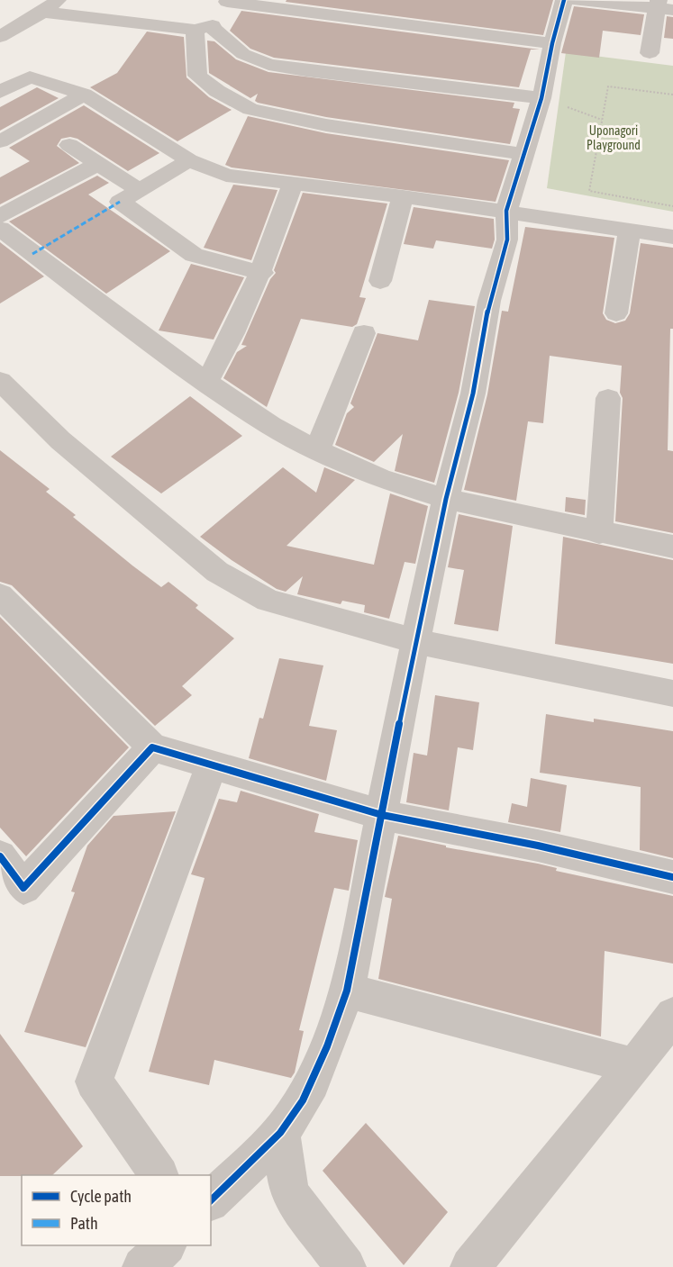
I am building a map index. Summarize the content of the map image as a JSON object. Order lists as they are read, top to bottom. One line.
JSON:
{"parks":["Uponagori Playground"],"legend":["Cycle path","Path"]}
